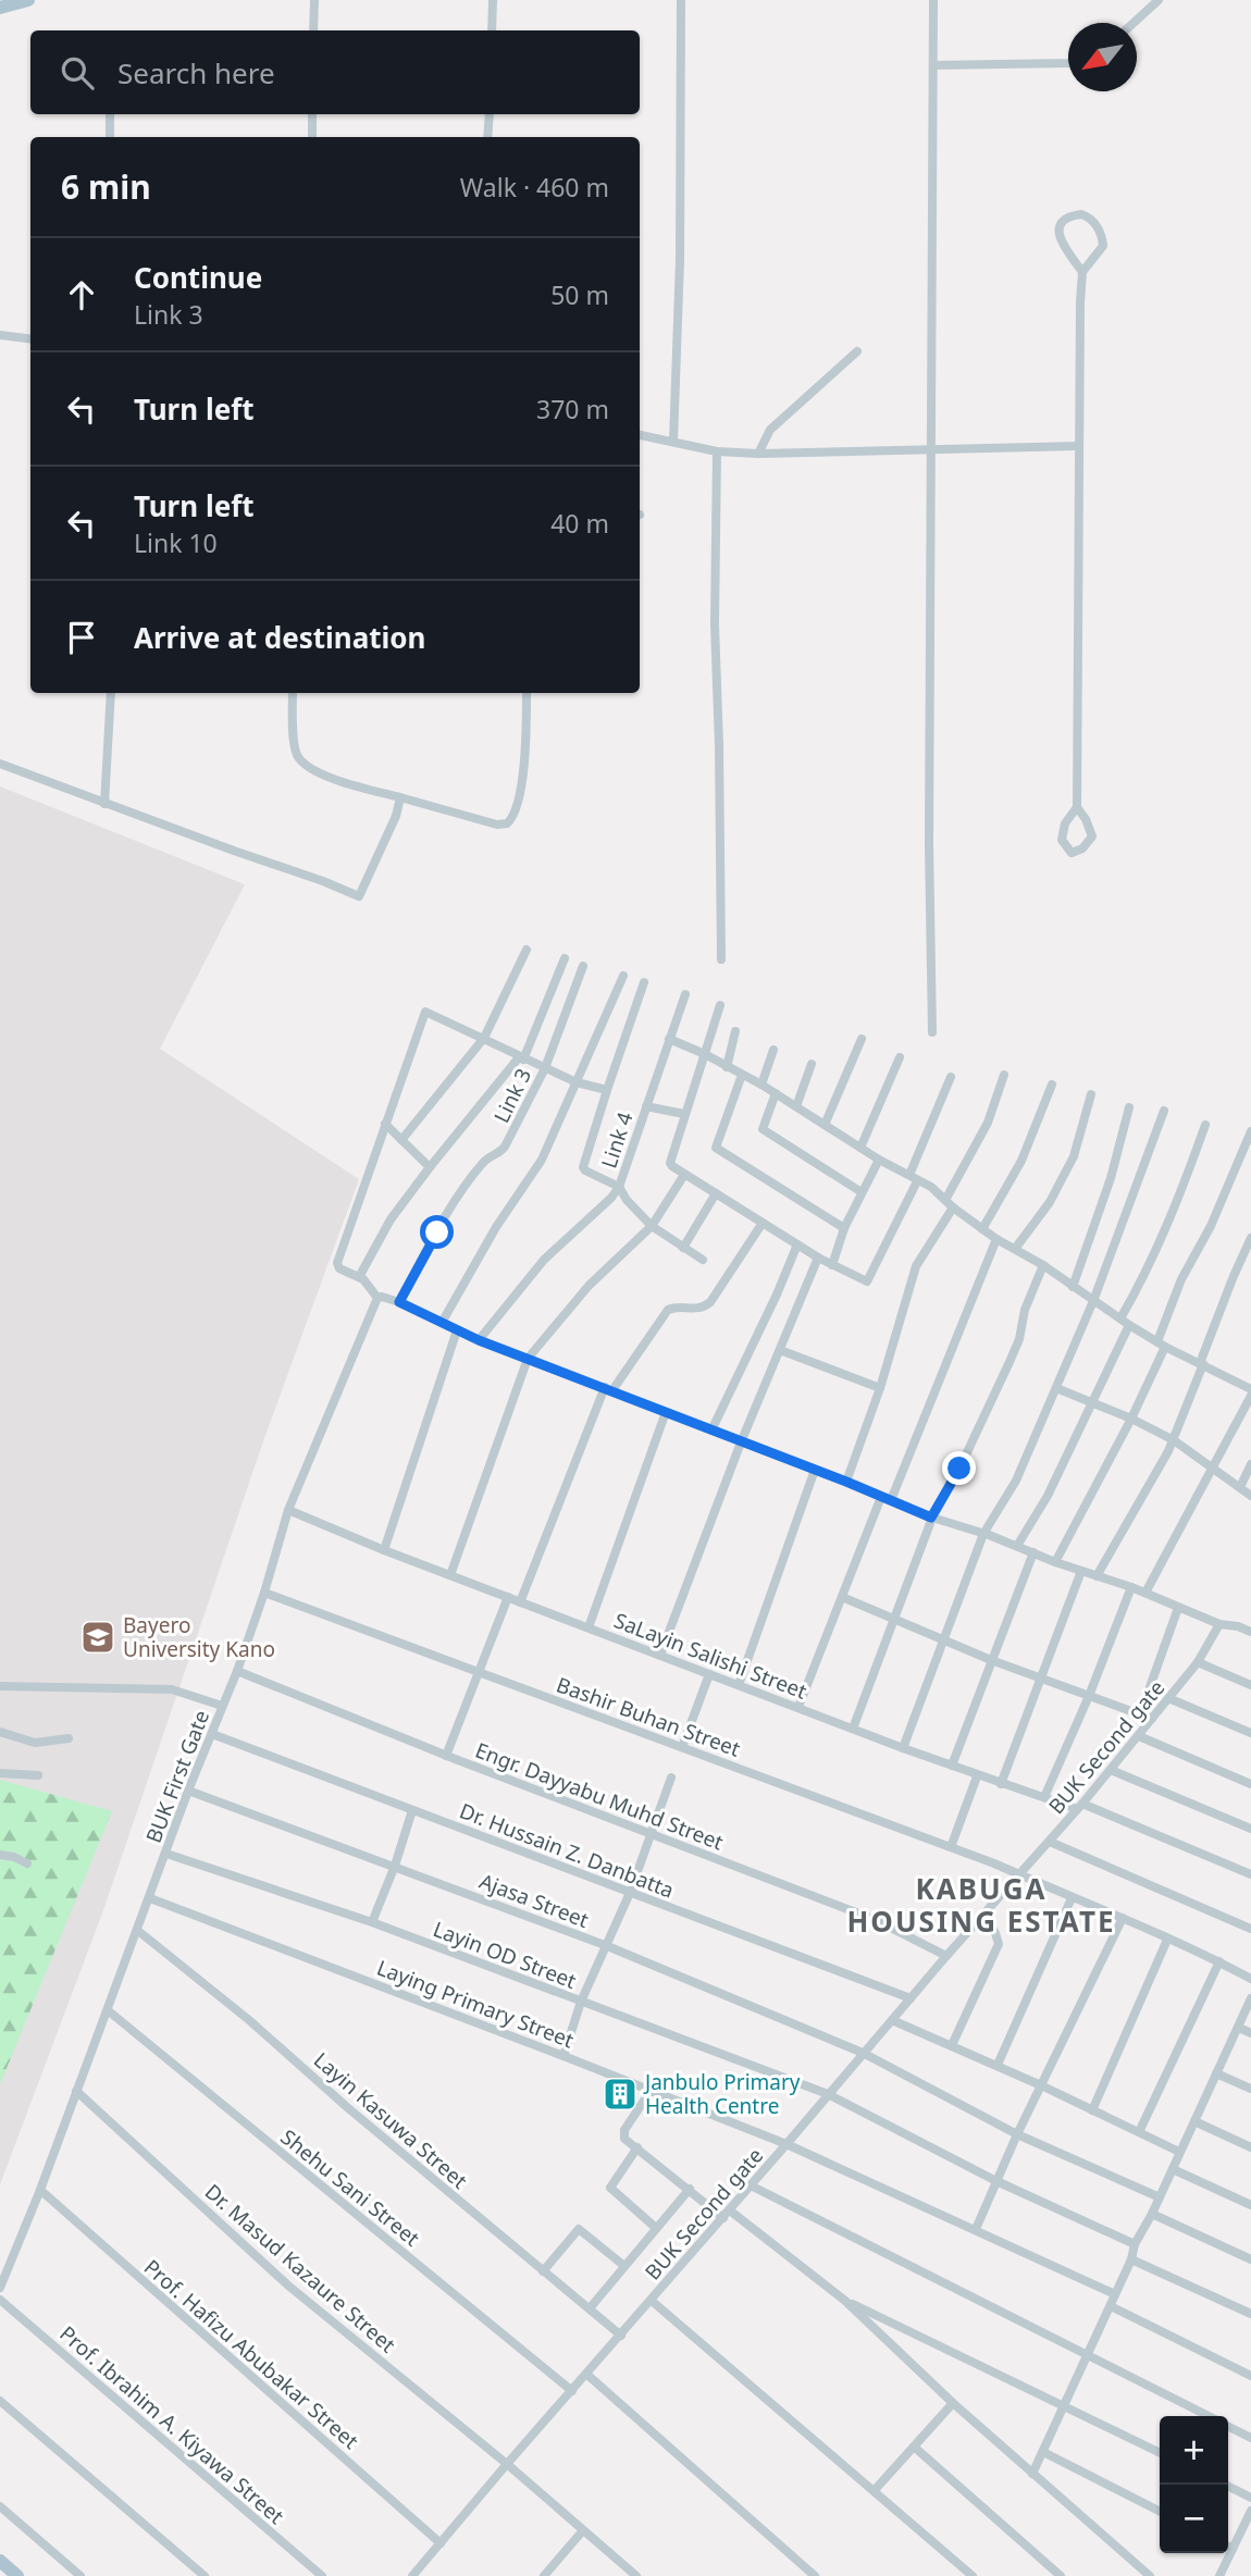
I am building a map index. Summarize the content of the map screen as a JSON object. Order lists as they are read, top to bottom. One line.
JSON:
{"streets":{"street":["Link 3","Link 4","SaLayin Salishi Street","Bashir Buhan Street","BUK Second gate","BUK First Gate","Engr. Dayyabu Muhd Street","Dr. Hussain Z. Danbatta","Ajasa Street","Layin OD Street","Laying Primary Street","Layin Kasuwa Street","Shehu Sani Street","Dr. Masud Kazaure Street","Prof. Hafizu Abubakar Street","Prof. Ibrahim A. Kiyawa Street"]},"crossings":[["SaLayin Salishi Street","BUK Second gate"],["SaLayin Salishi Street","BUK First Gate"],["Bashir Buhan Street","BUK Second gate"],["Bashir Buhan Street","BUK First Gate"],["BUK Second gate","Engr. Dayyabu Muhd Street"],["BUK Second gate","Dr. Hussain Z. Danbatta"],["BUK Second gate","Ajasa Street"],["BUK Second gate","Layin OD Street"],["BUK Second gate","Laying Primary Street"],["BUK Second gate","Layin Kasuwa Street"],["BUK Second gate","Shehu Sani Street"],["BUK Second gate","Dr. Masud Kazaure Street"],["BUK Second gate","Prof. Hafizu Abubakar Street"],["BUK First Gate","Engr. Dayyabu Muhd Street"],["BUK First Gate","Dr. Hussain Z. Danbatta"],["BUK First Gate","Ajasa Street"],["BUK First Gate","Layin OD Street"],["BUK First Gate","Laying Primary Street"],["BUK First Gate","Layin Kasuwa Street"],["BUK First Gate","Shehu Sani Street"],["BUK First Gate","Dr. Masud Kazaure Street"],["BUK First Gate","Prof. Hafizu Abubakar Street"]],"districts":["KABUGA HOUSING ESTATE"],"places":{"school or university":["Bayero University Kano"],"building":["Janbulo Primary Health Centre"]},"north":"bottom left","page":{"search":"Search here","heading":["6 min","Walk · 460 m"],"list":[["Continue","Link 3","50 m"],["Turn left","370 m"],["Turn left","Link 10","40 m"],"Arrive at destination"],"map_buttons":["+","−"]}}
